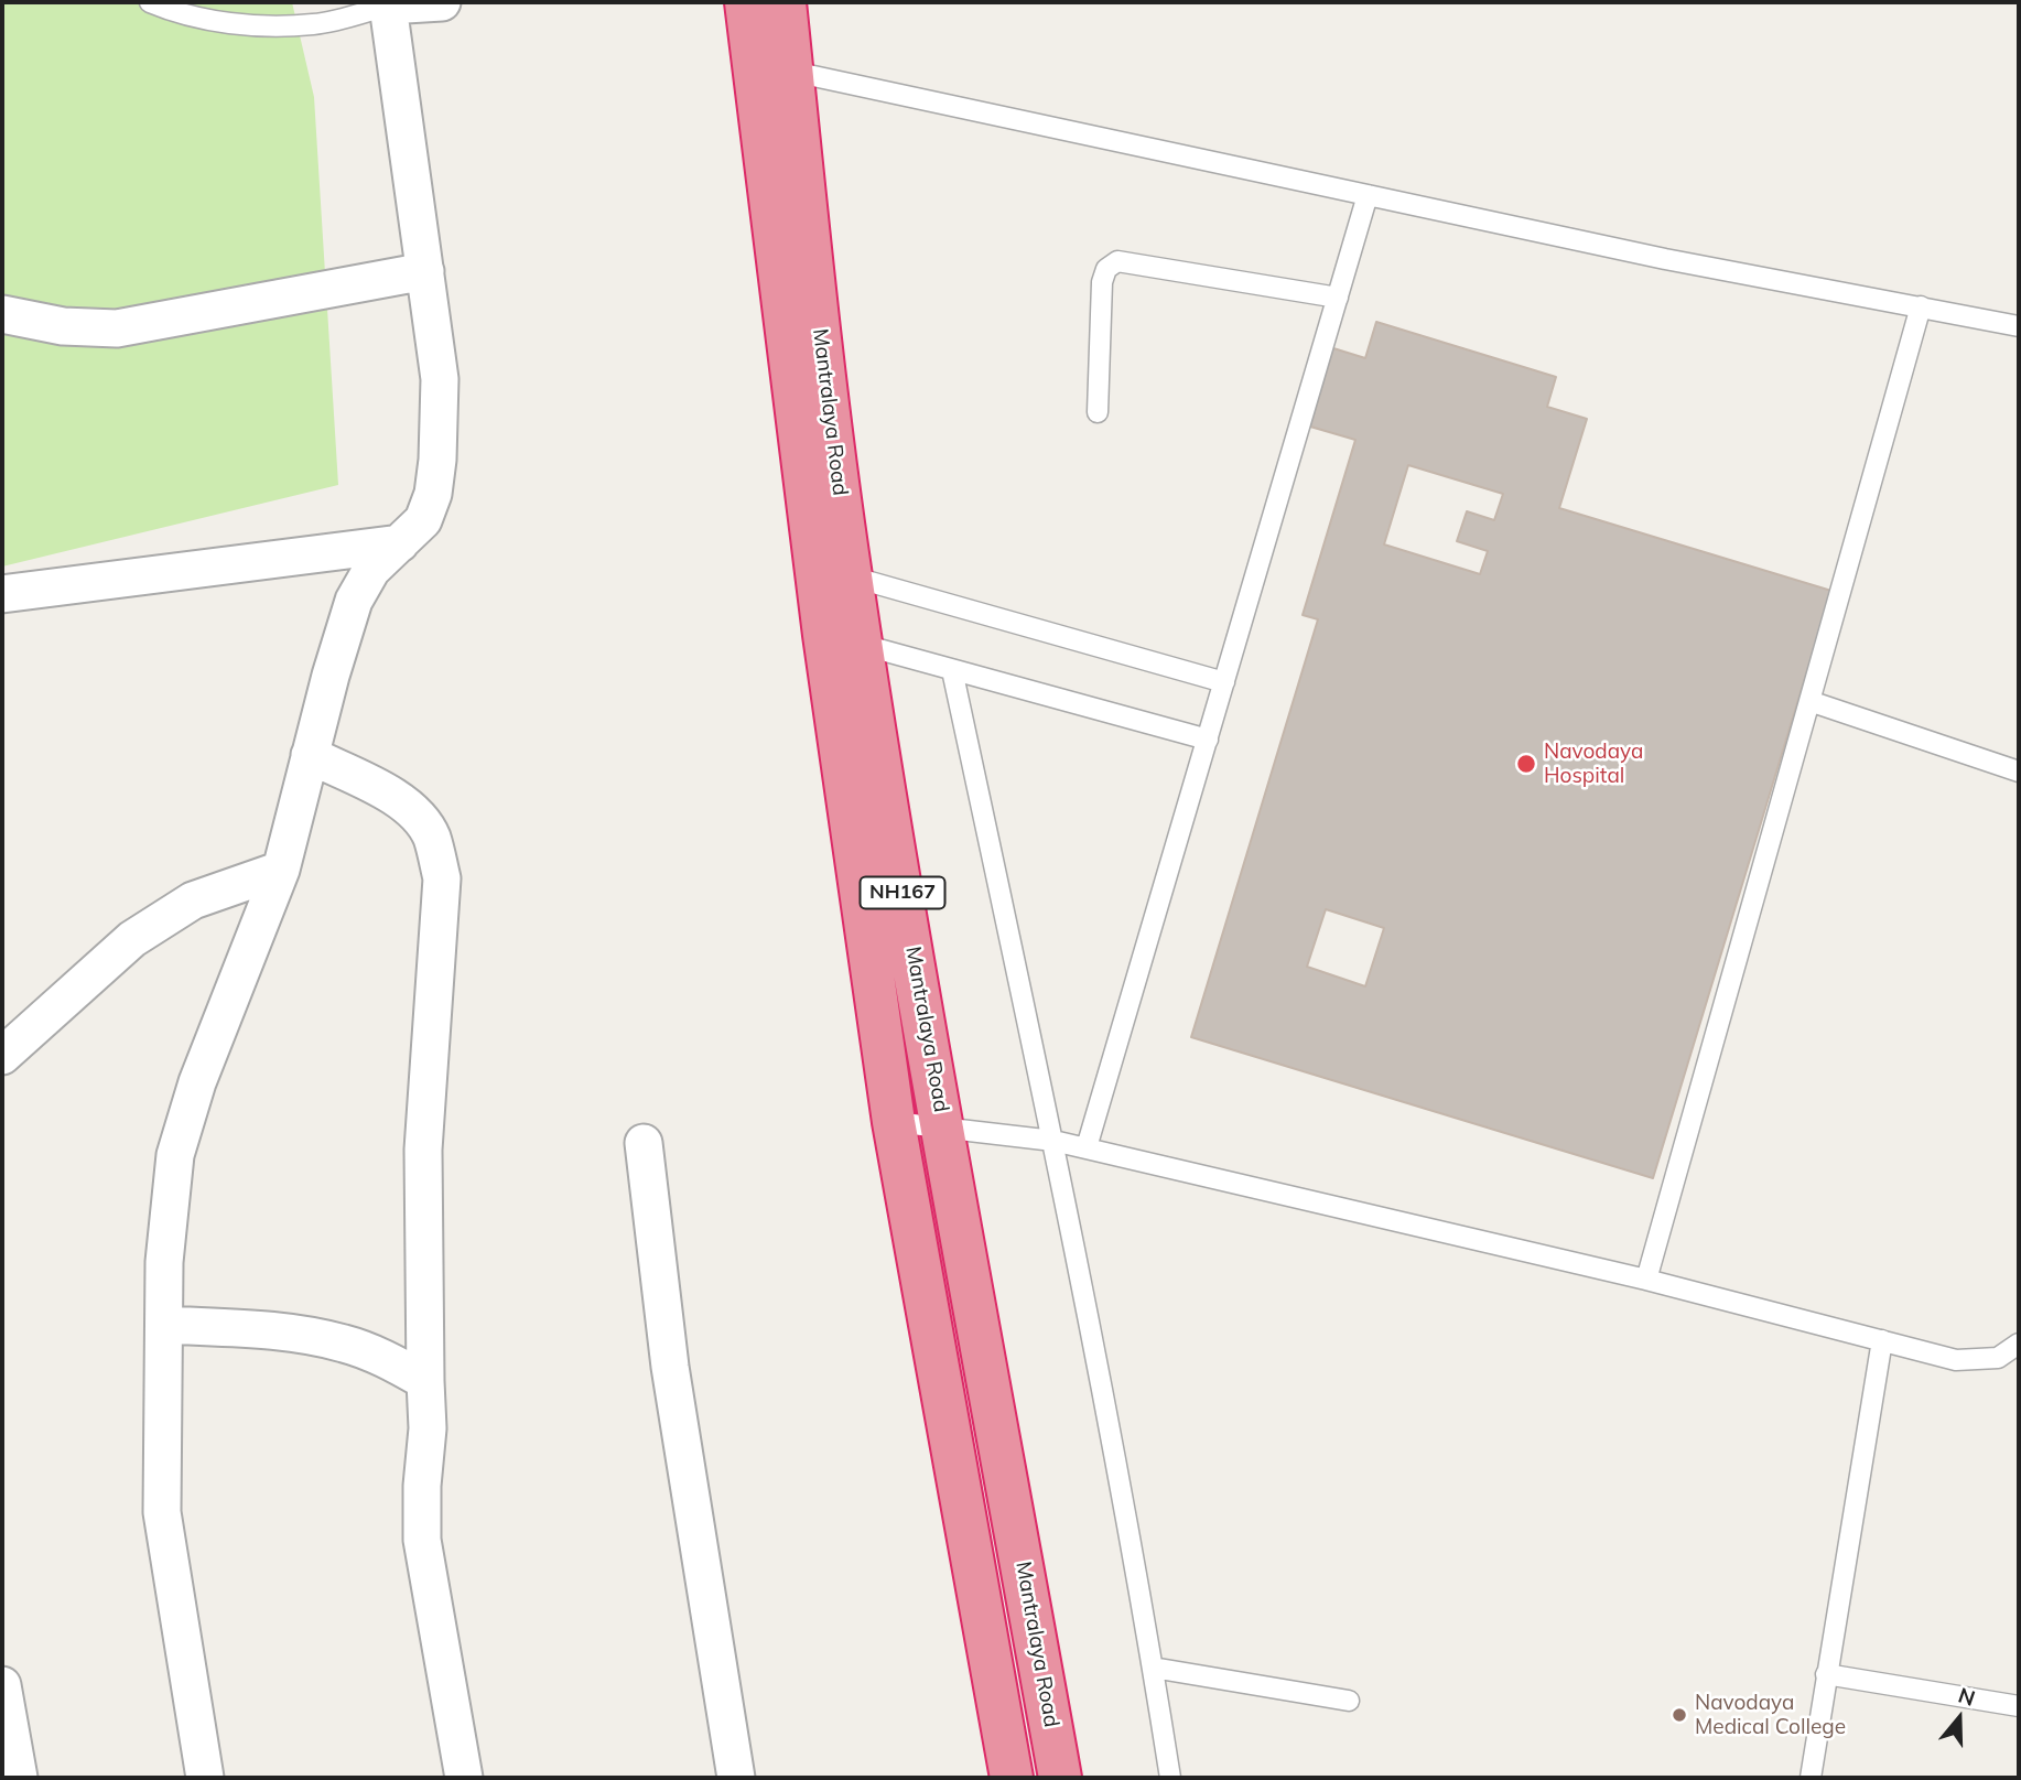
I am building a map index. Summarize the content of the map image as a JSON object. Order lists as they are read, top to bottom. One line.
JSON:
{"streets":{"highway":["Mantralaya Road","NH167"]},"places":["Navodaya Hospital","Navodaya Medical College"],"north":"top"}
